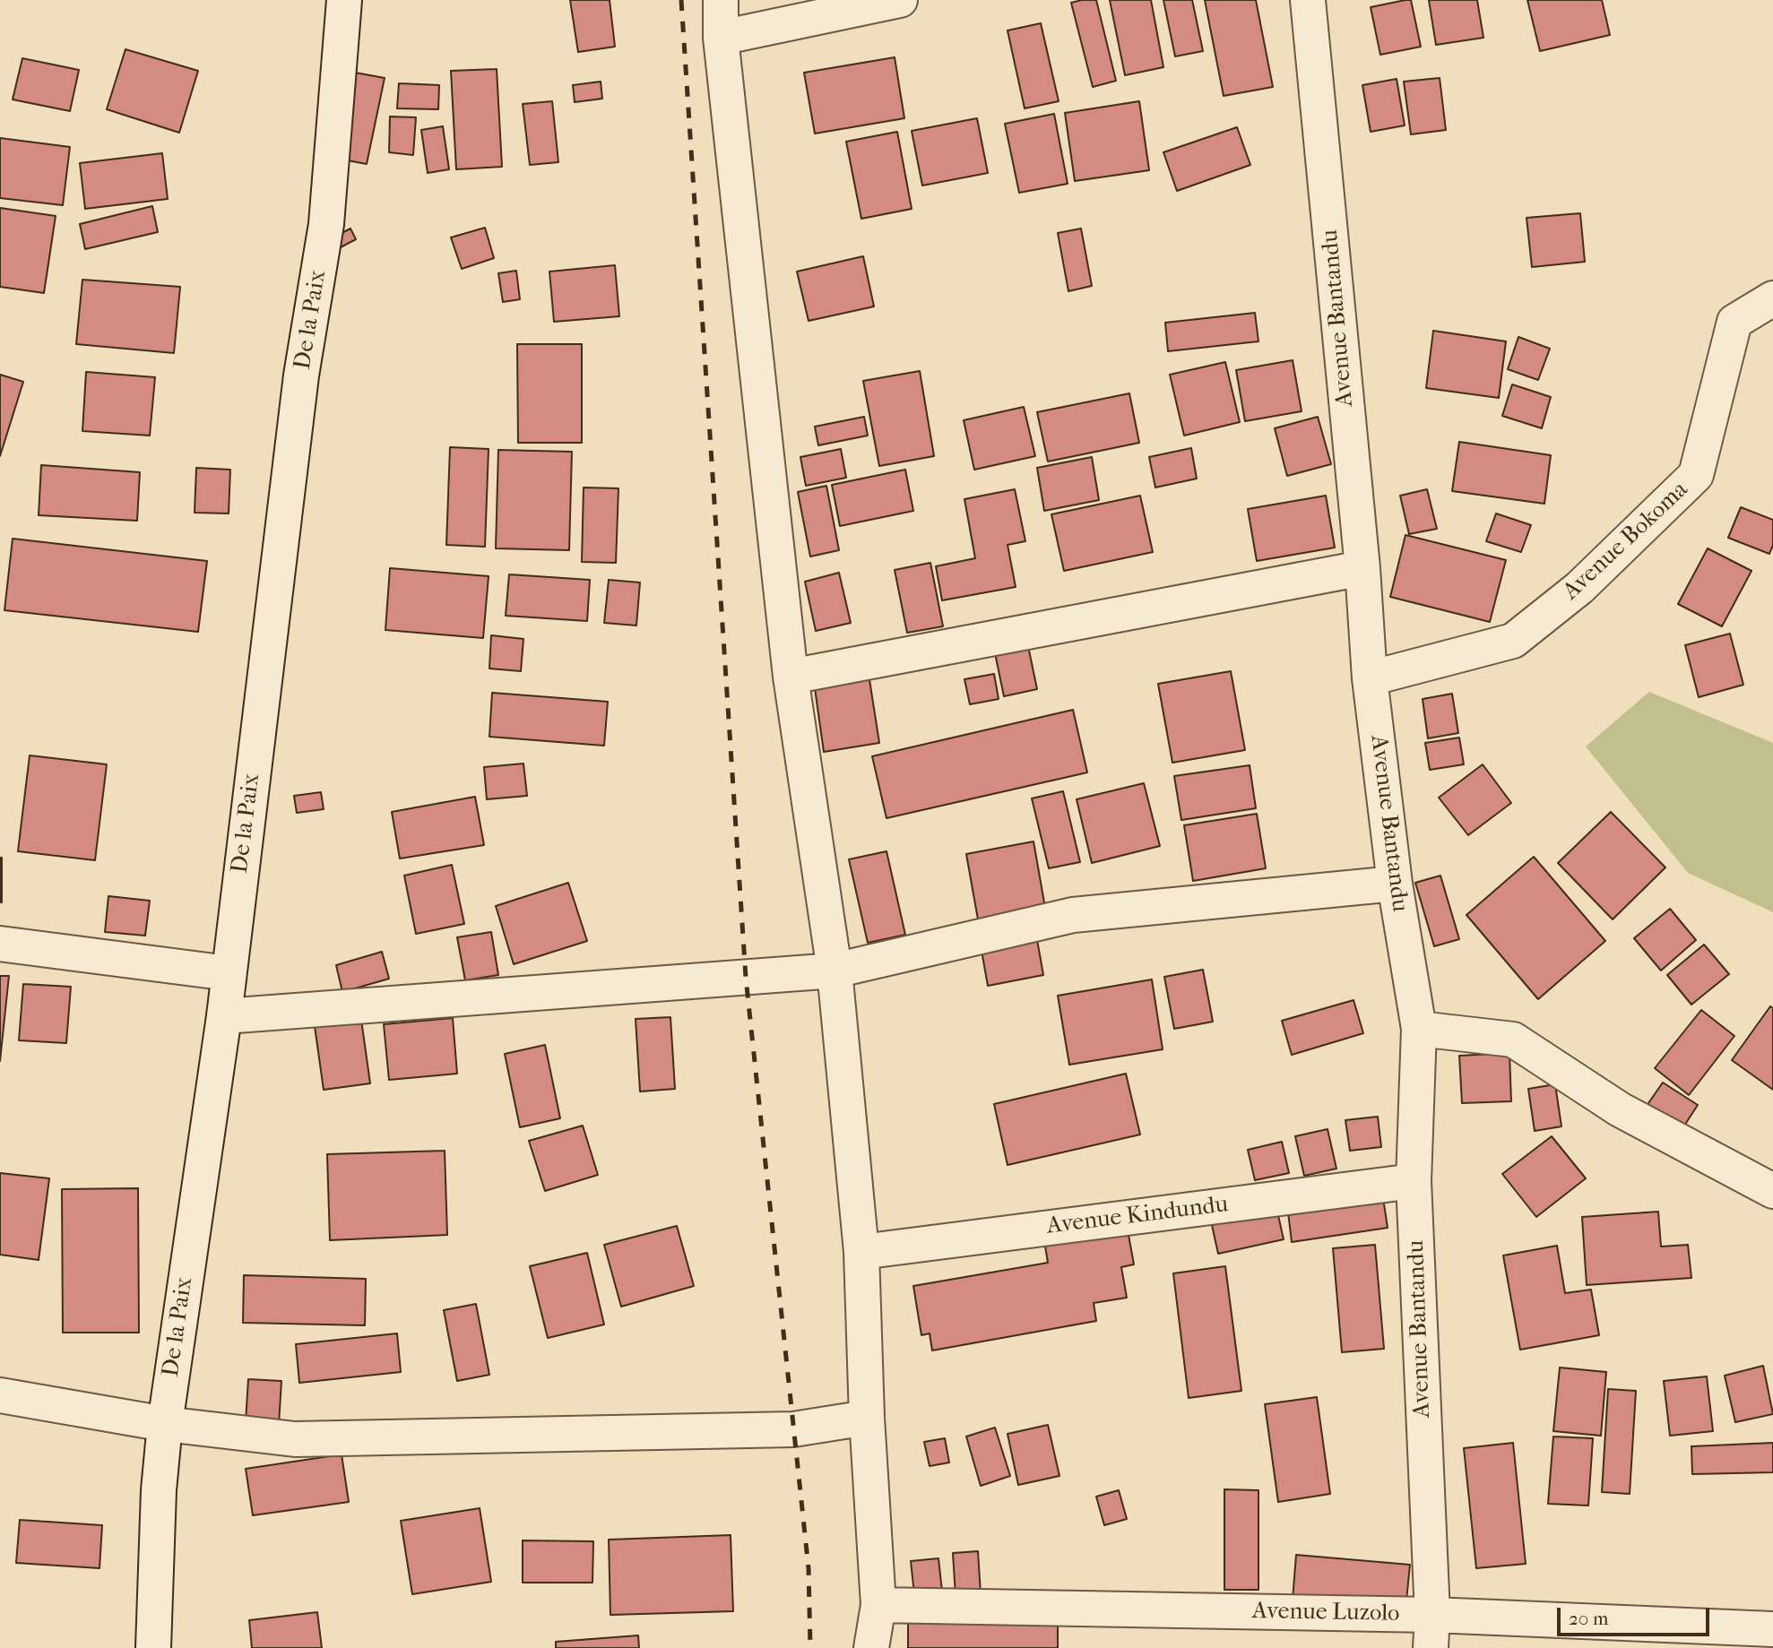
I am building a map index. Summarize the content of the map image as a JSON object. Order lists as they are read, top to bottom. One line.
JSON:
{"streets":{"street":["Avenue Bantandu","De la Paix","Avenue Bokoma","Avenue Kindundu","Avenue Luzolo"]},"crossings":[["Avenue Bantandu","Avenue Bokoma"],["Avenue Bantandu","Avenue Kindundu"],["Avenue Bantandu","Avenue Luzolo"]],"scale_bar":"20 m"}
